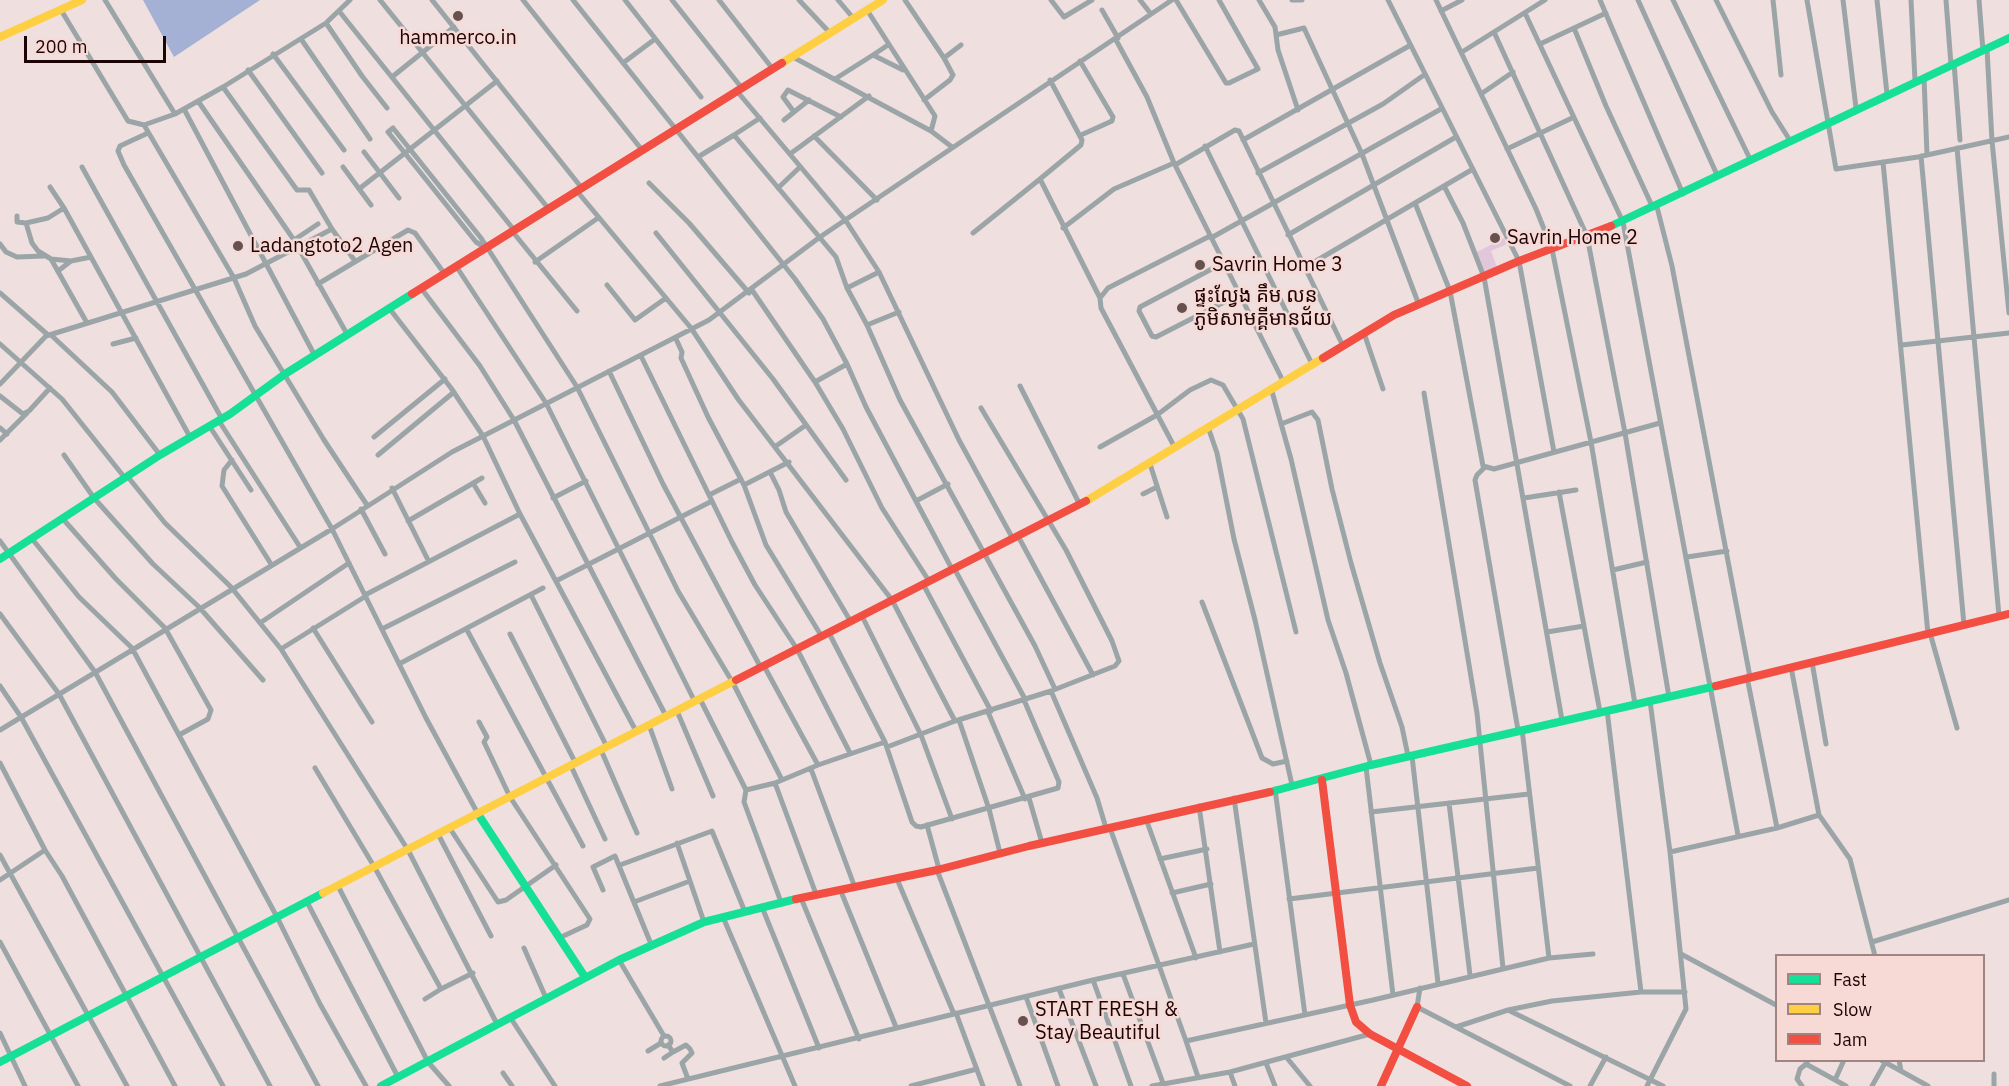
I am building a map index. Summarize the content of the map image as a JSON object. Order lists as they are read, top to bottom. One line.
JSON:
{"places":["hammerco.in","Savrin Home 2","Ladangtoto2 Agen","Savrin Home 3","ផ្ទះល្វែង គឹម លន ភូមិសាមគ្គីមានជ័យ","START FRESH & Stay Beautiful"],"legend":["Fast","Slow","Jam"],"scale_bar":"200 m"}
